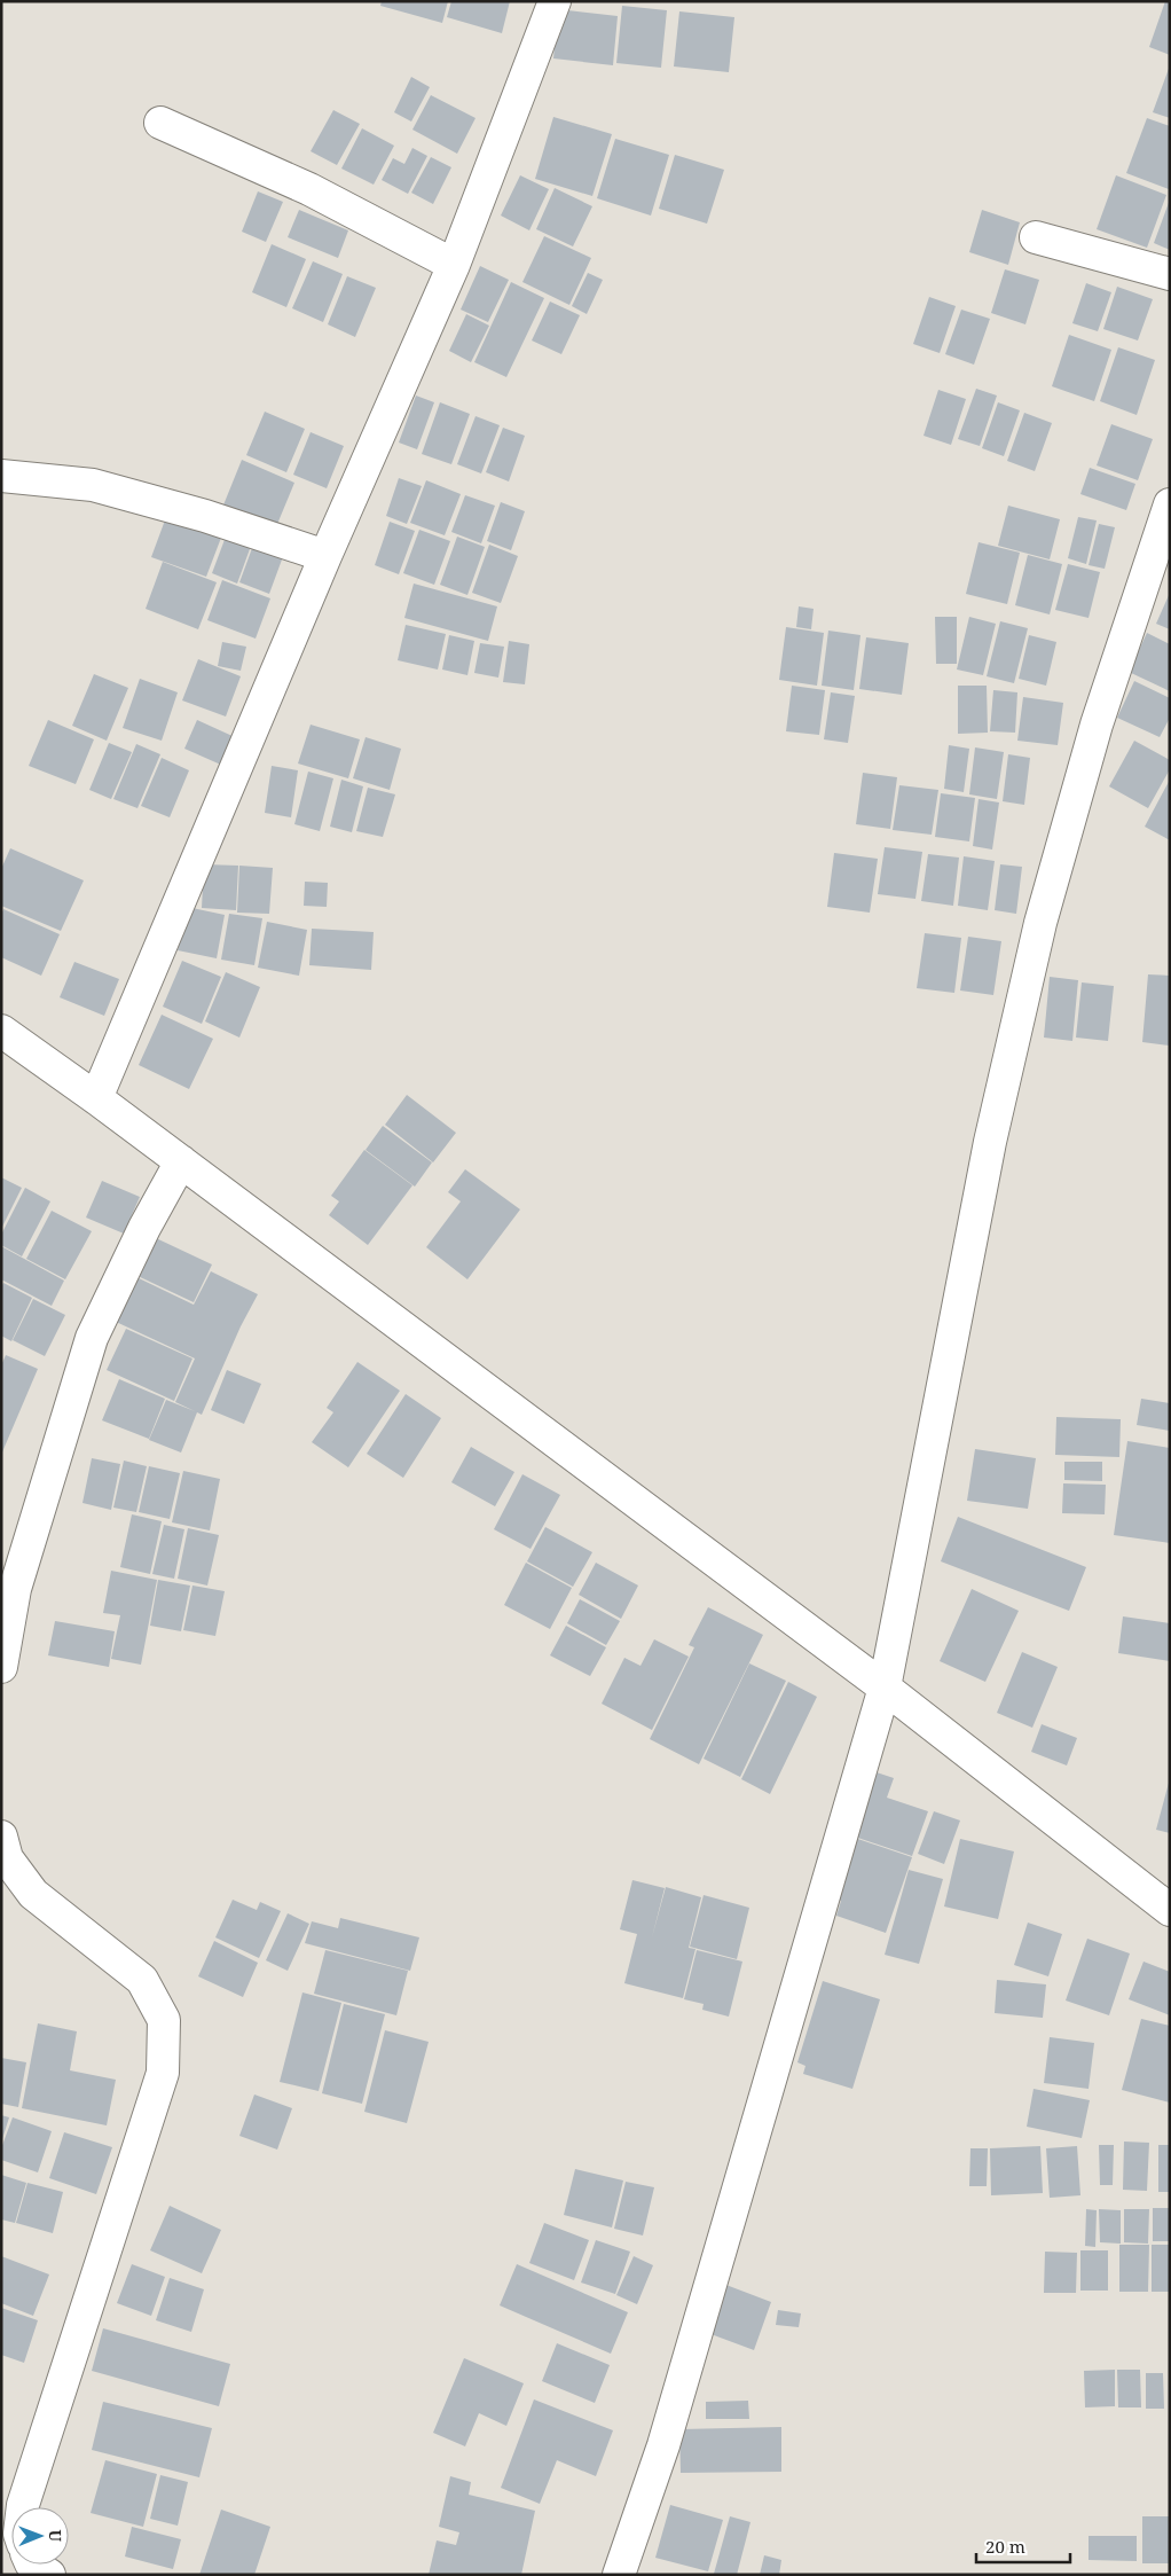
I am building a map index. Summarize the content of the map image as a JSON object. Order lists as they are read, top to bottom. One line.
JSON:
{"scale_bar":"20 m","north":"right"}
